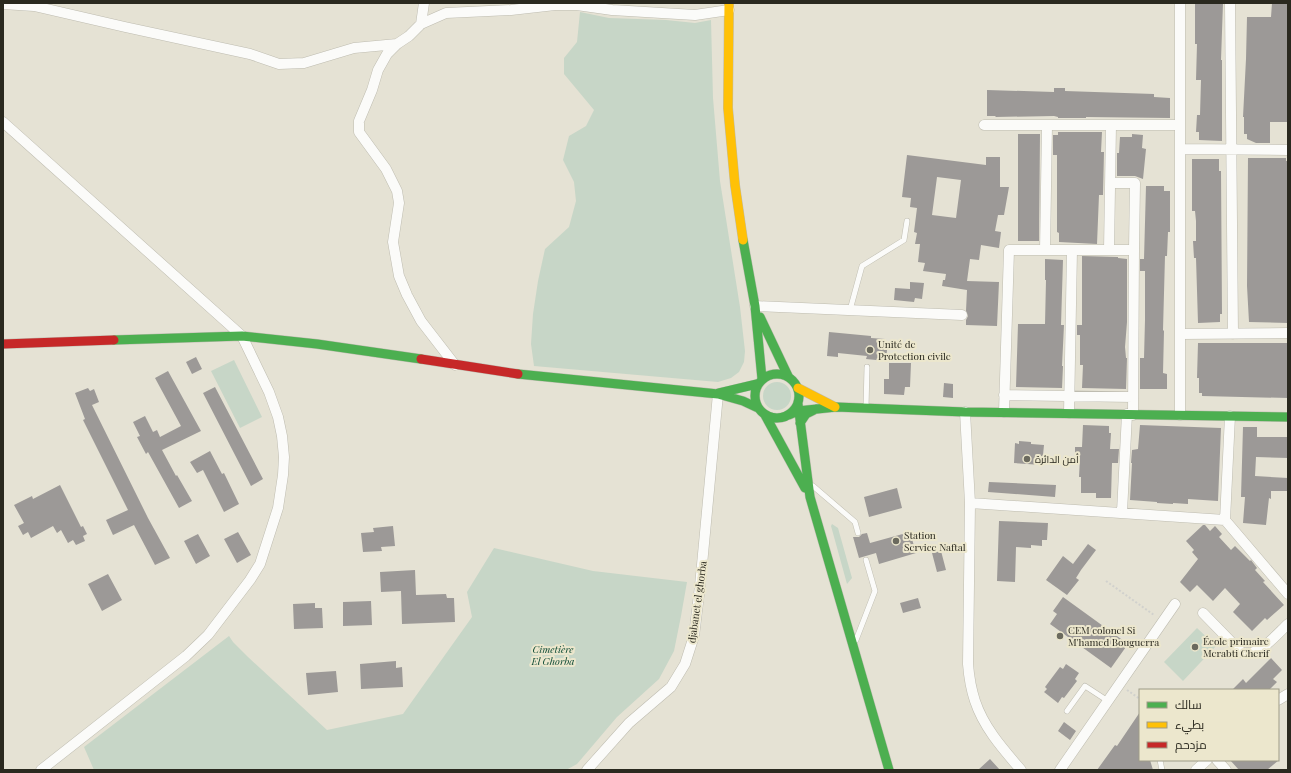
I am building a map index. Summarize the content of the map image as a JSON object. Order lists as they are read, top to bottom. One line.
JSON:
{"streets":{"street":["djabanet el ghorba"]},"parks":["Cimetière El Ghorba"],"places":["Unité de Protection civile","أمن الدائرة","Station Service Naftal","CEM colonel Si M'hamed Bouguerra","École primaire Merabti Cherif"],"legend":["سالك","بطيء","مزدحم"]}
